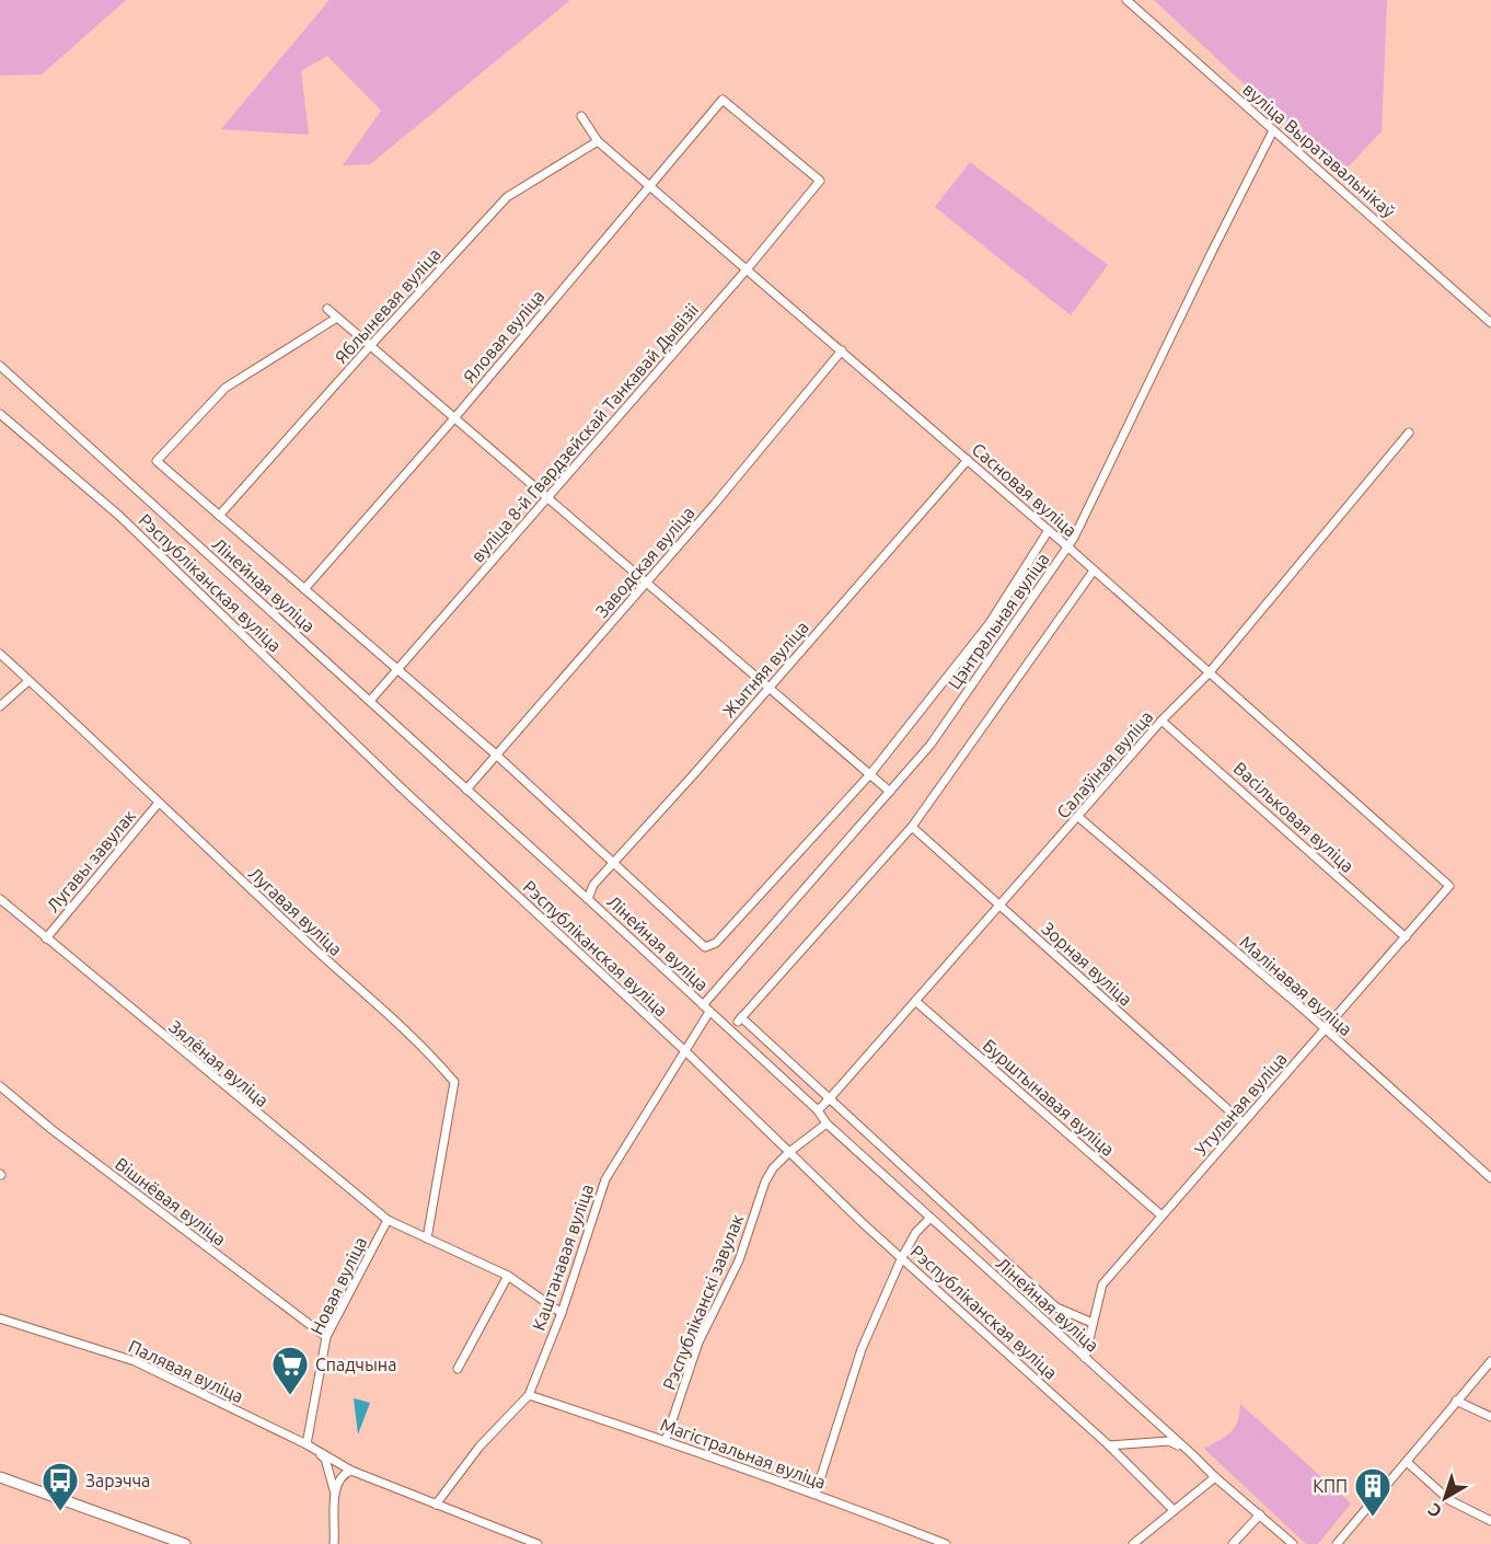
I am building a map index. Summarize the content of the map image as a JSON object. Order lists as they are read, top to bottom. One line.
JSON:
{"streets":{"street":["вуліца Выратавальнікаў","Яблыневая вуліца","Яловая вуліца","вуліца 8-й Гвардзейскай Танкавай Дывізіі","Сасновая вуліца","Заводская вуліца","Рэспубліканская вуліца","Лінейная вуліца","Цэнтральная вуліца","Жытняя вуліца","Салаўіная вуліца","Васільковая вуліца","Лугавы завулак","Лугавая вуліца","Зорная вуліца","Малінавая вуліца","Зялёная вуліца","Бурштынавая вуліца","Утульная вуліца","Вішнёвая вуліца","Каштанавая вуліца","Новая вуліца","Рэспубліканскі завулак","Палявая вуліца","Магістральная вуліца"]},"crossings":[["вуліца Выратавальнікаў","Цэнтральная вуліца"],["Яблыневая вуліца","Сасновая вуліца"],["Яловая вуліца","вуліца 8-й Гвардзейскай Танкавай Дывізіі"],["Яловая вуліца","Сасновая вуліца"],["вуліца 8-й Гвардзейскай Танкавай Дывізіі","Сасновая вуліца"],["вуліца 8-й Гвардзейскай Танкавай Дывізіі","Лінейная вуліца"],["Сасновая вуліца","Заводская вуліца"],["Сасновая вуліца","Цэнтральная вуліца"],["Сасновая вуліца","Жытняя вуліца"],["Сасновая вуліца","Салаўіная вуліца"],["Сасновая вуліца","Утульная вуліца"],["Заводская вуліца","Лінейная вуліца"],["Рэспубліканская вуліца","Каштанавая вуліца"],["Рэспубліканская вуліца","Рэспубліканскі завулак"],["Лінейная вуліца","Цэнтральная вуліца"],["Лінейная вуліца","Жытняя вуліца"],["Лінейная вуліца","Салаўіная вуліца"],["Лінейная вуліца","Зорная вуліца"],["Лінейная вуліца","Утульная вуліца"],["Лінейная вуліца","Каштанавая вуліца"],["Лінейная вуліца","Рэспубліканскі завулак"],["Салаўіная вуліца","Васільковая вуліца"],["Салаўіная вуліца","Зорная вуліца"],["Салаўіная вуліца","Малінавая вуліца"],["Салаўіная вуліца","Бурштынавая вуліца"],["Васільковая вуліца","Утульная вуліца"],["Лугавы завулак","Лугавая вуліца"],["Лугавы завулак","Зялёная вуліца"],["Лугавая вуліца","Зялёная вуліца"],["Зорная вуліца","Утульная вуліца"],["Малінавая вуліца","Утульная вуліца"],["Зялёная вуліца","Каштанавая вуліца"],["Зялёная вуліца","Новая вуліца"],["Бурштынавая вуліца","Утульная вуліца"],["Вішнёвая вуліца","Новая вуліца"],["Каштанавая вуліца","Палявая вуліца"],["Каштанавая вуліца","Магістральная вуліца"],["Новая вуліца","Палявая вуліца"],["Рэспубліканскі завулак","Магістральная вуліца"]],"places":{"supermarket":["Спадчына"],"bus stop":["Зарэчча"],"building":["КПП"]},"north":"bottom left"}
